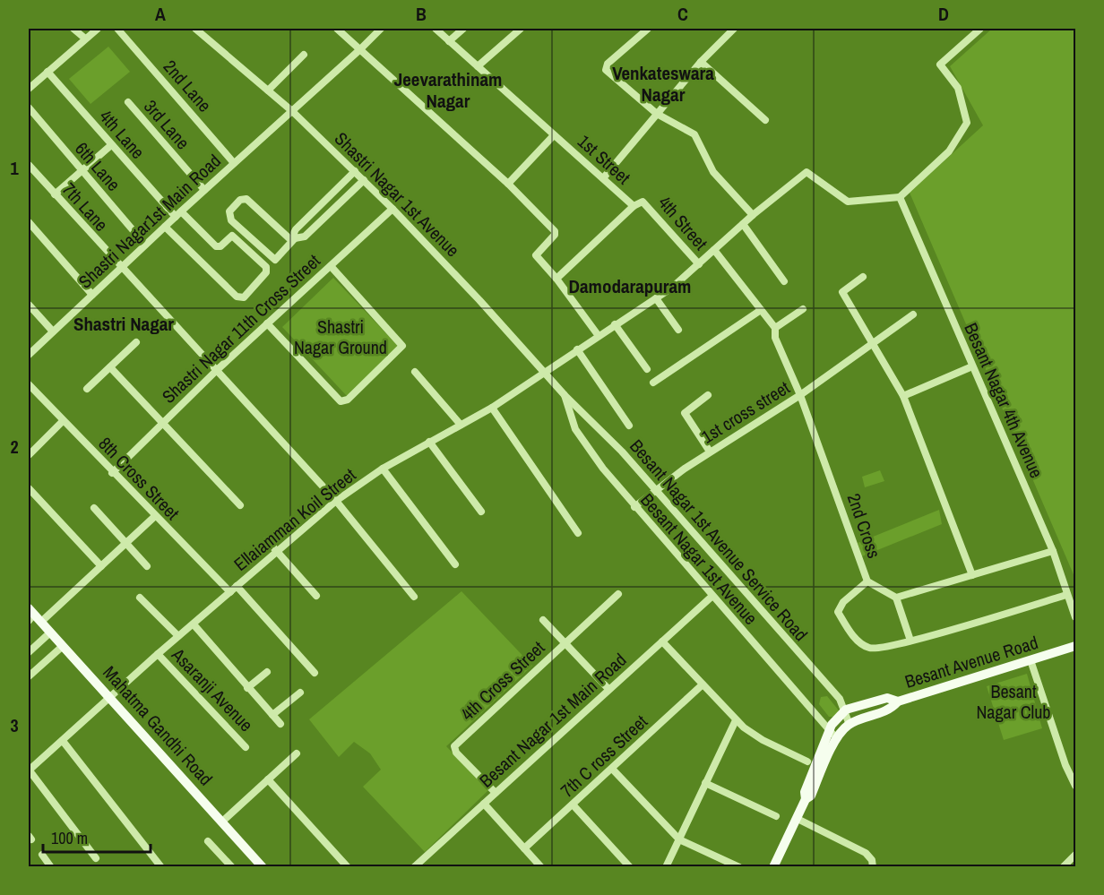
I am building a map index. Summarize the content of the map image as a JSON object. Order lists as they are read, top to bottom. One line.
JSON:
{"streets":{"main road":["Besant Avenue Road","Mahatma Gandhi Road"],"street":["2nd Lane","3rd Lane","4th Lane","1st Street","6th Lane","Shastri Nagar 1st Avenue","7th Lane","Shastri Nagar1st Main Road","4th Street","Shastri Nagar 11th Cross Street","Besant Nagar 4th Avenue","1st cross street","8th Cross Street","Ellaiamman Koil Street","2nd Cross","Besant Nagar 1st Avenue Service Road","Besant Nagar 1st Avenue","4th Cross Street","Asaranji Avenue","Besant Nagar 1st Main Road","7th C ross Street"]},"crossings":[["2nd Lane","Shastri Nagar1st Main Road"],["3rd Lane","Shastri Nagar1st Main Road"],["4th Lane","Shastri Nagar1st Main Road"],["1st Street","4th Street"],["6th Lane","Shastri Nagar1st Main Road"],["Shastri Nagar 1st Avenue","Shastri Nagar1st Main Road"],["Shastri Nagar 1st Avenue","Shastri Nagar 11th Cross Street"],["Shastri Nagar 1st Avenue","Ellaiamman Koil Street"],["Shastri Nagar 1st Avenue","Besant Nagar 1st Avenue Service Road"],["Shastri Nagar 1st Avenue","Besant Nagar 1st Avenue"],["7th Lane","Shastri Nagar1st Main Road"],["7th Lane","Shastri Nagar 11th Cross Street"],["7th Lane","Ellaiamman Koil Street"],["4th Street","Ellaiamman Koil Street"],["Shastri Nagar 11th Cross Street","8th Cross Street"],["Besant Nagar 4th Avenue","Ellaiamman Koil Street"],["1st cross street","2nd Cross"],["1st cross street","Besant Nagar 1st Avenue Service Road"],["1st cross street","Besant Nagar 1st Avenue"],["8th Cross Street","Ellaiamman Koil Street"],["Ellaiamman Koil Street","Asaranji Avenue"],["Ellaiamman Koil Street","Mahatma Gandhi Road"],["Besant Nagar 1st Avenue Service Road","Besant Nagar 1st Avenue"],["Besant Nagar 1st Avenue","Besant Nagar 1st Main Road"],["4th Cross Street","Besant Nagar 1st Main Road"]],"districts":["Venkateswara Nagar","Jeevarathinam Nagar","Damodarapuram","Shastri Nagar"],"parks":["Shastri Nagar Ground","Besant Nagar Club"],"scale_bar":"100 m","grid":{"columns":["A","B","C","D"],"rows":["1","2","3"]}}
